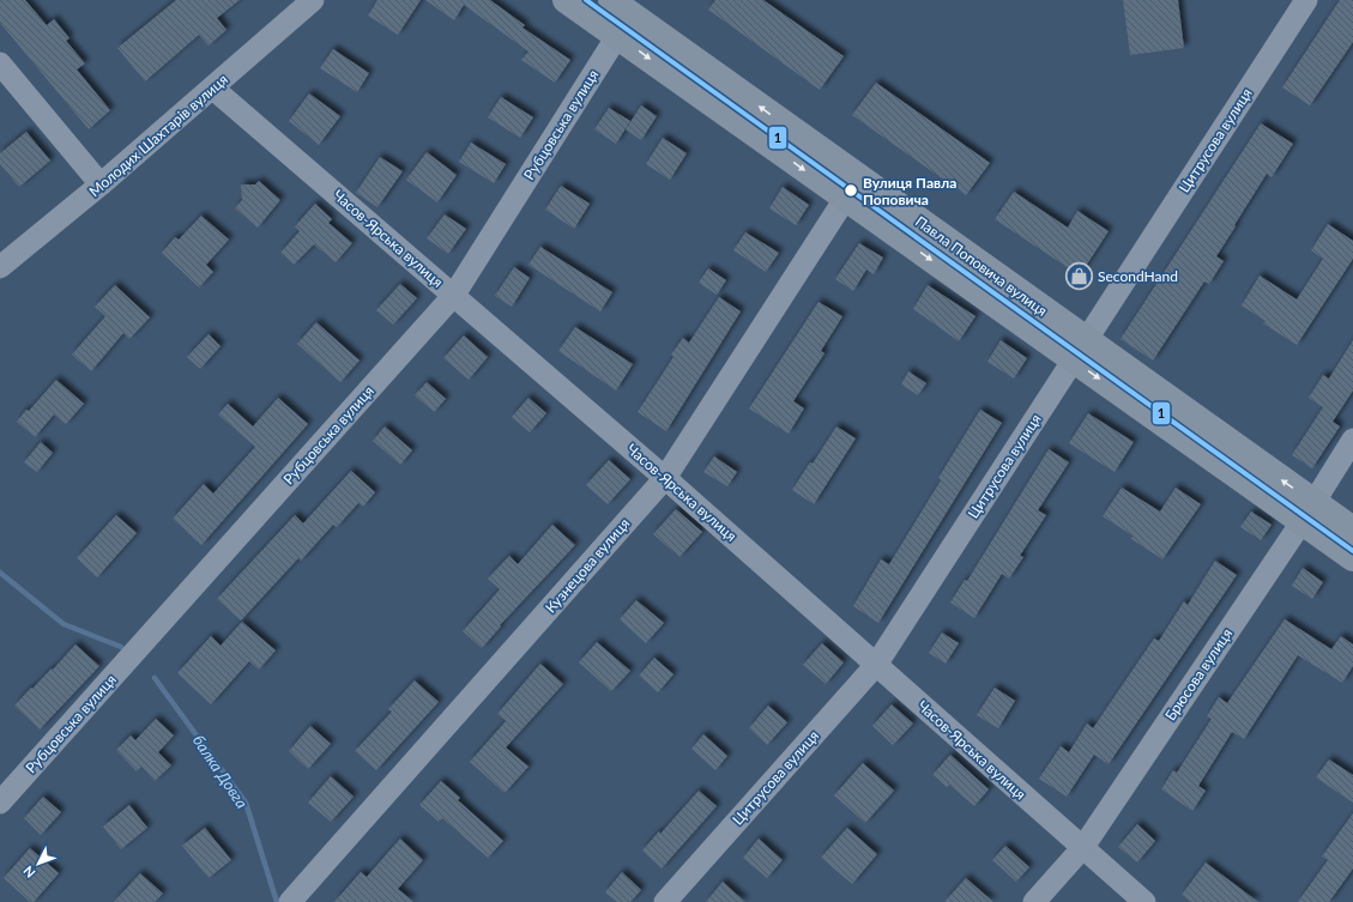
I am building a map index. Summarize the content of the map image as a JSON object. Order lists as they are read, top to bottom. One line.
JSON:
{"streets":{"main road":["Павла Поповича вулиця"],"street":["Рубцовська вулиця","Молодих Шахтарів вулиця","Цитрусова вулиця","Часов-Ярська вулиця","Кузнецова вулиця","Брюсова вулиця"]},"crossings":[["Рубцовська вулиця","Часов-Ярська вулиця"],["Рубцовська вулиця","Павла Поповича вулиця"],["Молодих Шахтарів вулиця","Часов-Ярська вулиця"],["Цитрусова вулиця","Часов-Ярська вулиця"],["Цитрусова вулиця","Павла Поповича вулиця"],["Часов-Ярська вулиця","Кузнецова вулиця"],["Часов-Ярська вулиця","Брюсова вулиця"],["Павла Поповича вулиця","Кузнецова вулиця"],["Павла Поповича вулиця","Брюсова вулиця"]],"water":["балка Довга"],"places":{"other":["Вулиця Павла Поповича"],"shop":["SecondHand"]},"lines":["transit line 1"],"north":"bottom left"}
